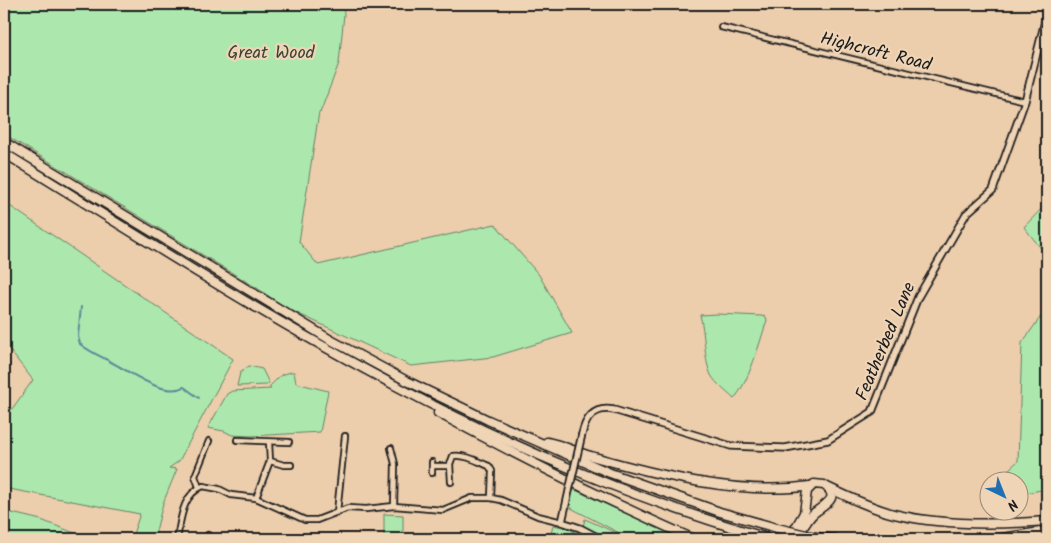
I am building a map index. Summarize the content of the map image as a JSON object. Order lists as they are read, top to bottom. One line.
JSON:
{"streets":{"street":["Highcroft Road","Featherbed Lane"]},"crossings":[["Highcroft Road","Featherbed Lane"]],"parks":["Great Wood"],"north":"bottom right"}
